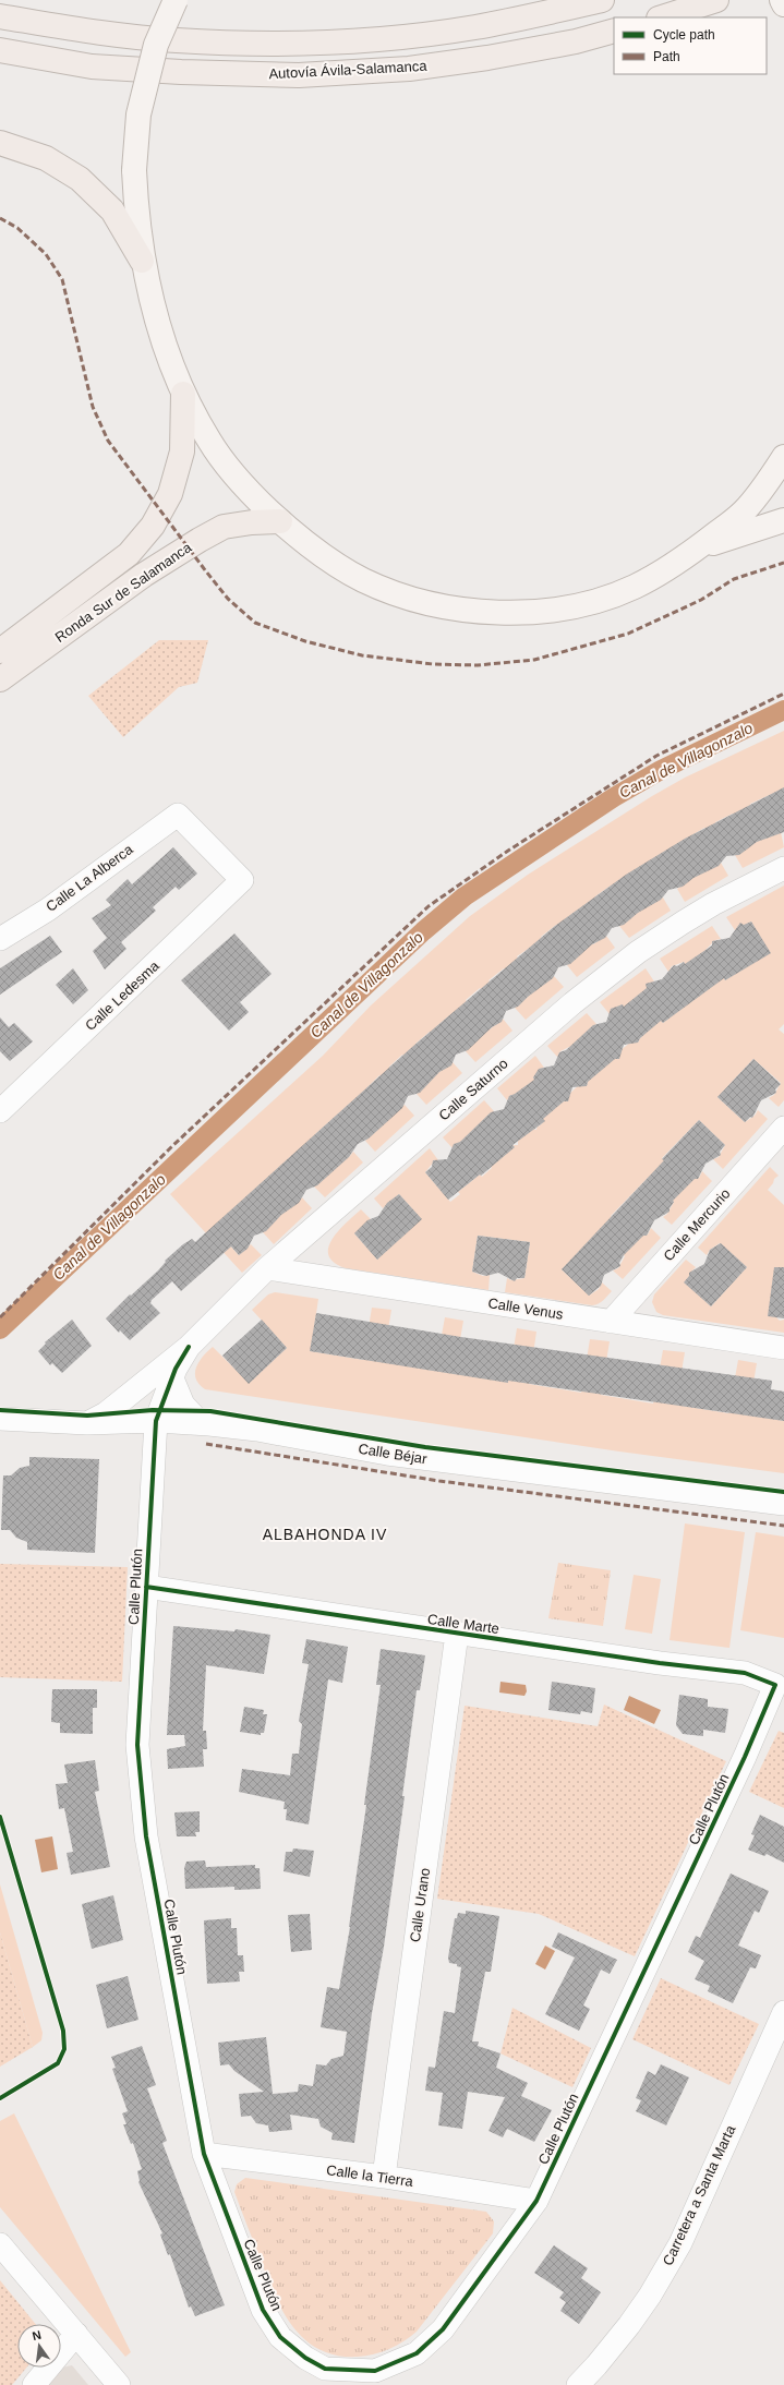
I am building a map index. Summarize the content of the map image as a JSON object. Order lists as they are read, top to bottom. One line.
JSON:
{"streets":{"highway":["Autovía Ávila-Salamanca","Ronda Sur de Salamanca"],"street":["Calle La Alberca","Calle Ledesma","Calle Saturno","Calle Mercurio","Calle Venus","Calle Béjar","Calle Plutón","Calle Marte","Calle Urano","Calle la Tierra","Carretera a Santa Marta"]},"crossings":[["Calle La Alberca","Calle Ledesma"],["Calle Saturno","Calle Venus"],["Calle Saturno","Calle Béjar"],["Calle Saturno","Calle Plutón"],["Calle Mercurio","Calle Venus"],["Calle Béjar","Calle Plutón"],["Calle Plutón","Calle Marte"],["Calle Plutón","Calle la Tierra"],["Calle Marte","Calle Urano"],["Calle Urano","Calle la Tierra"]],"districts":["ALBAHONDA IV"],"water":["Canal de Villagonzalo"],"legend":["Cycle path","Path"],"north":"top"}
